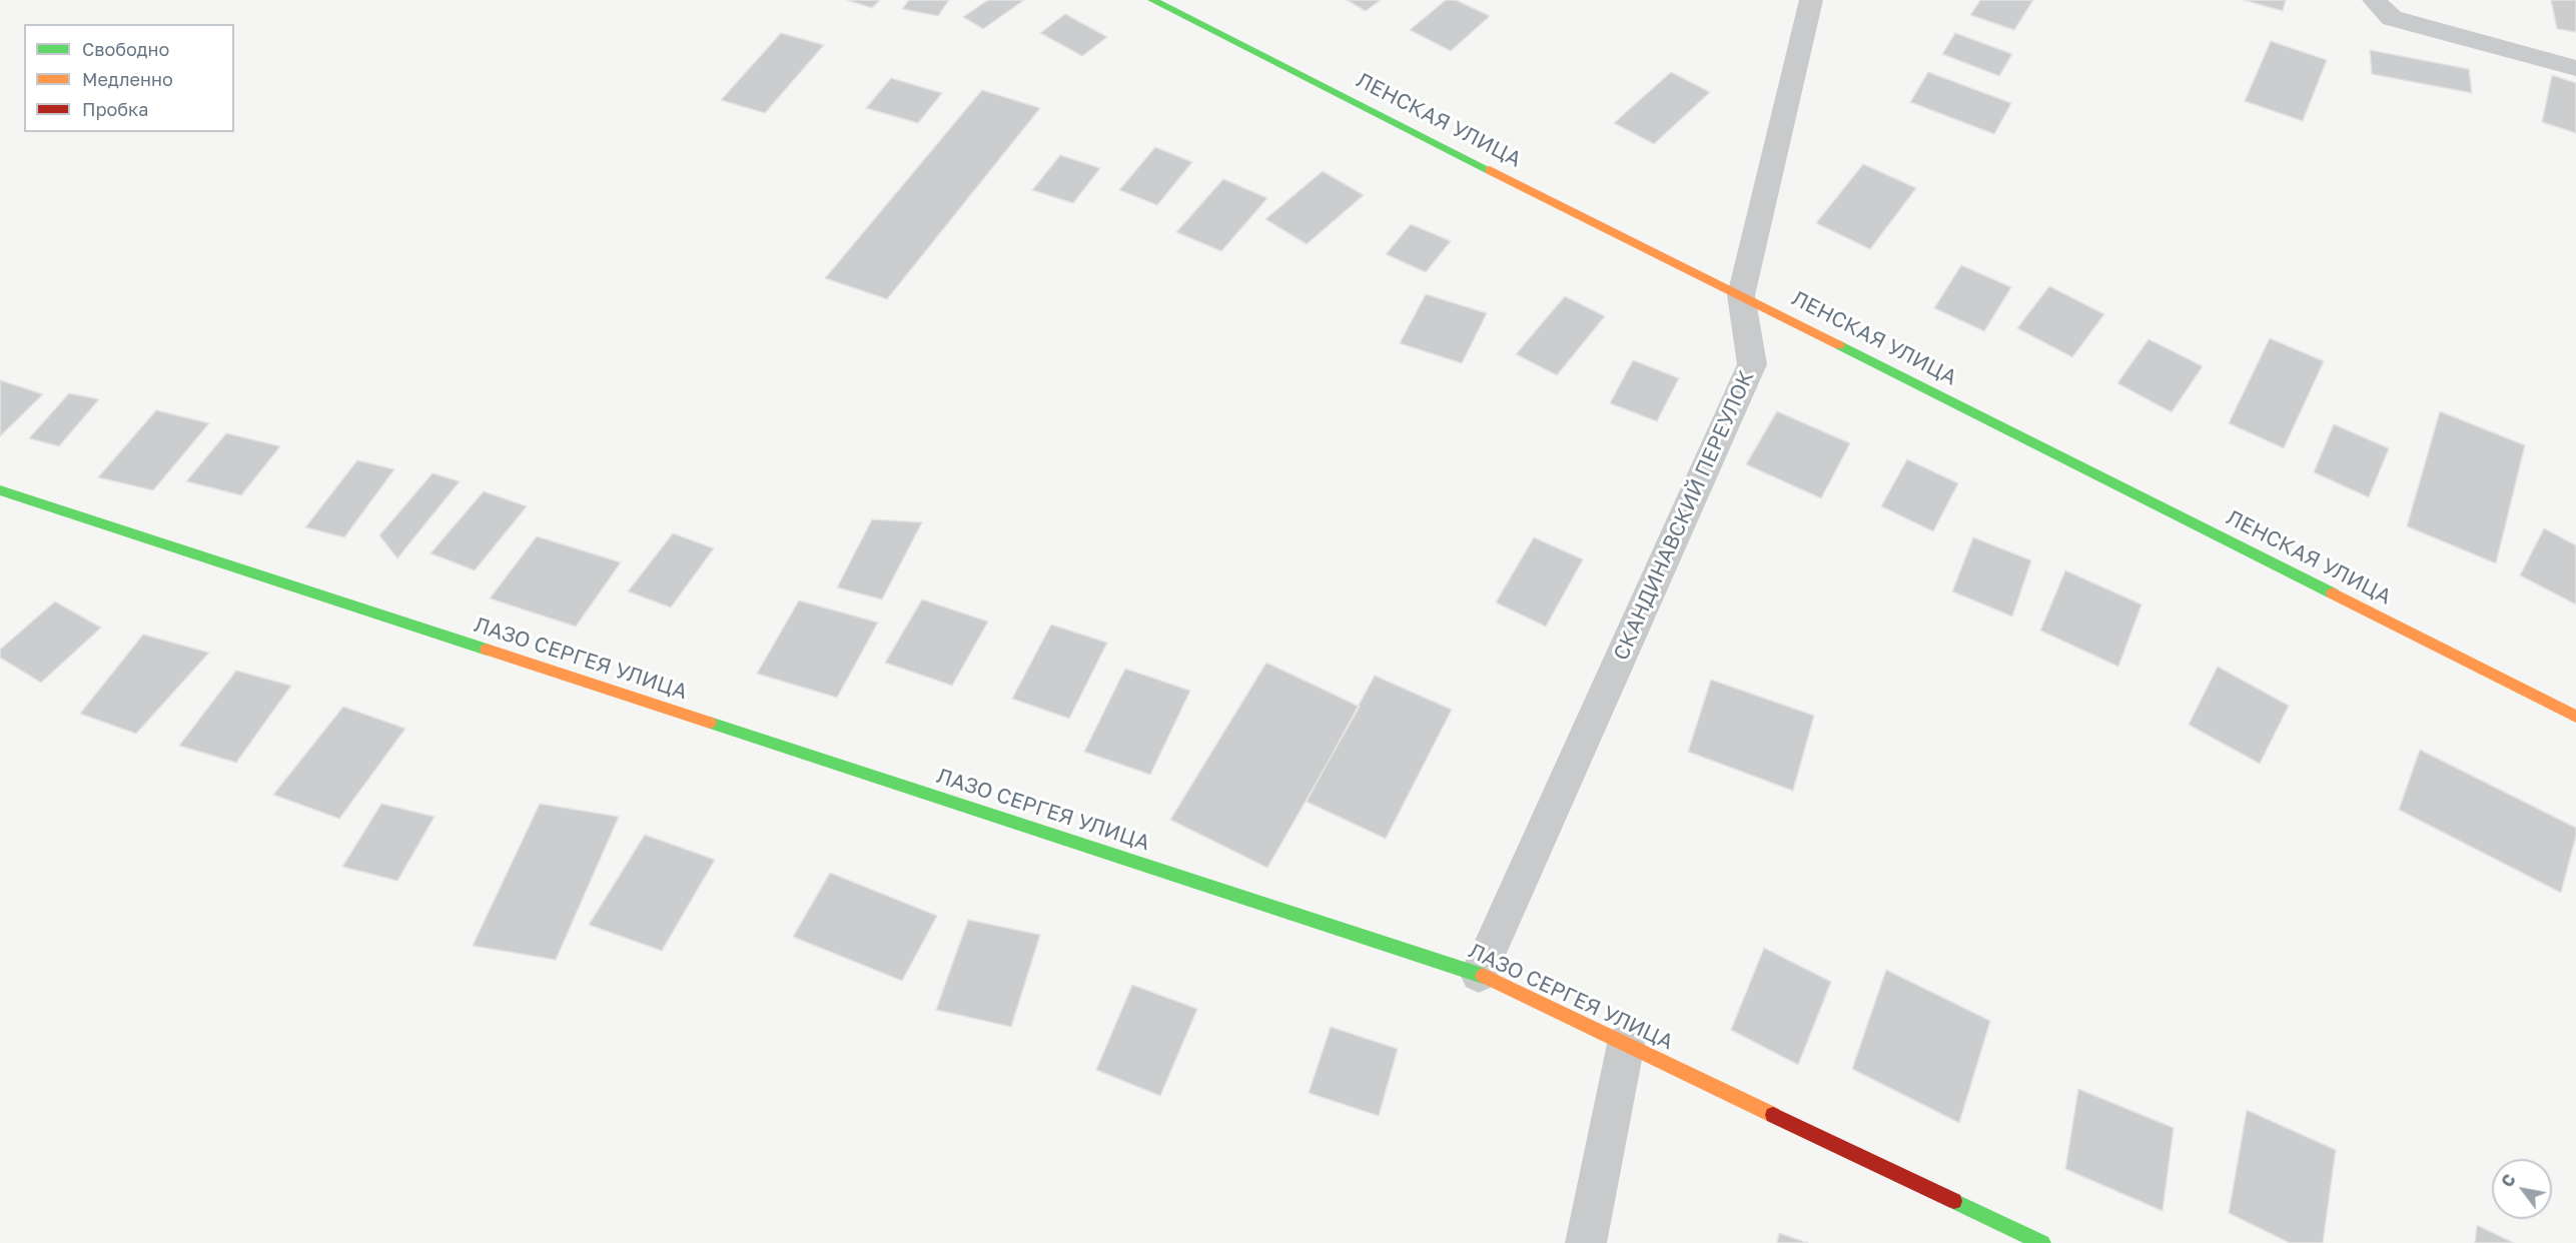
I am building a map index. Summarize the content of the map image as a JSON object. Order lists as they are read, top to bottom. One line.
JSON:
{"streets":{"street":["ЛЕНСКАЯ УЛИЦА","СКАНДИНАВСКИЙ ПЕРЕУЛОК","ЛАЗО СЕРГЕЯ УЛИЦА"]},"crossings":[["ЛЕНСКАЯ УЛИЦА","СКАНДИНАВСКИЙ ПЕРЕУЛОК"],["СКАНДИНАВСКИЙ ПЕРЕУЛОК","ЛАЗО СЕРГЕЯ УЛИЦА"]],"legend":["Свободно","Медленно","Пробка"],"north":"top left"}
